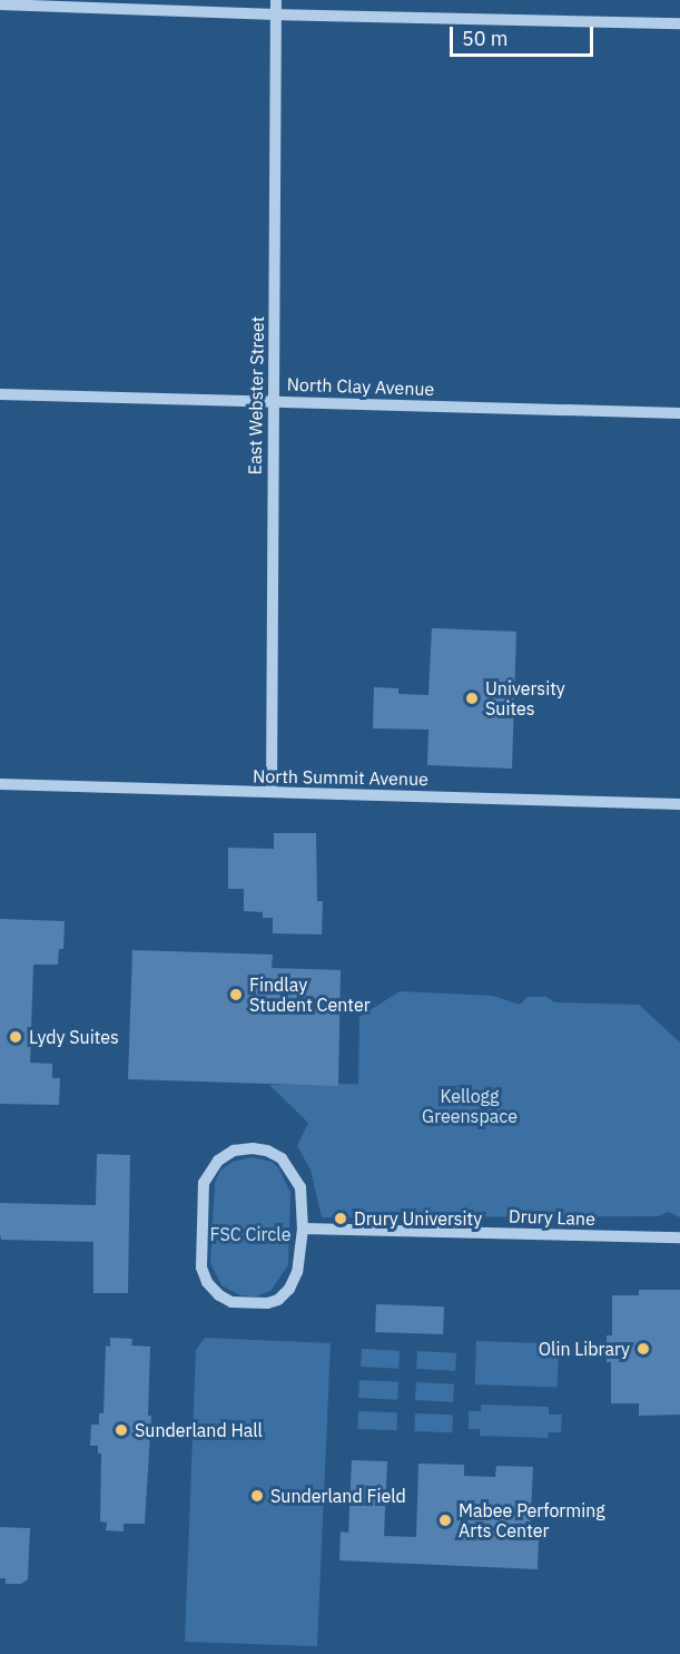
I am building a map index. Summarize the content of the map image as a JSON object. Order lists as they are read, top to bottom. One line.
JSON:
{"streets":{"street":["North Clay Avenue","East Webster Street","North Summit Avenue","Drury Lane"]},"crossings":[["North Clay Avenue","East Webster Street"],["East Webster Street","North Summit Avenue"]],"parks":["Kellogg Greenspace","FSC Circle"],"places":["University Suites","Findlay Student Center","Lydy Suites","Drury University","Olin Library","Sunderland Hall","Sunderland Field","Mabee Performing Arts Center"],"scale_bar":"50 m"}
